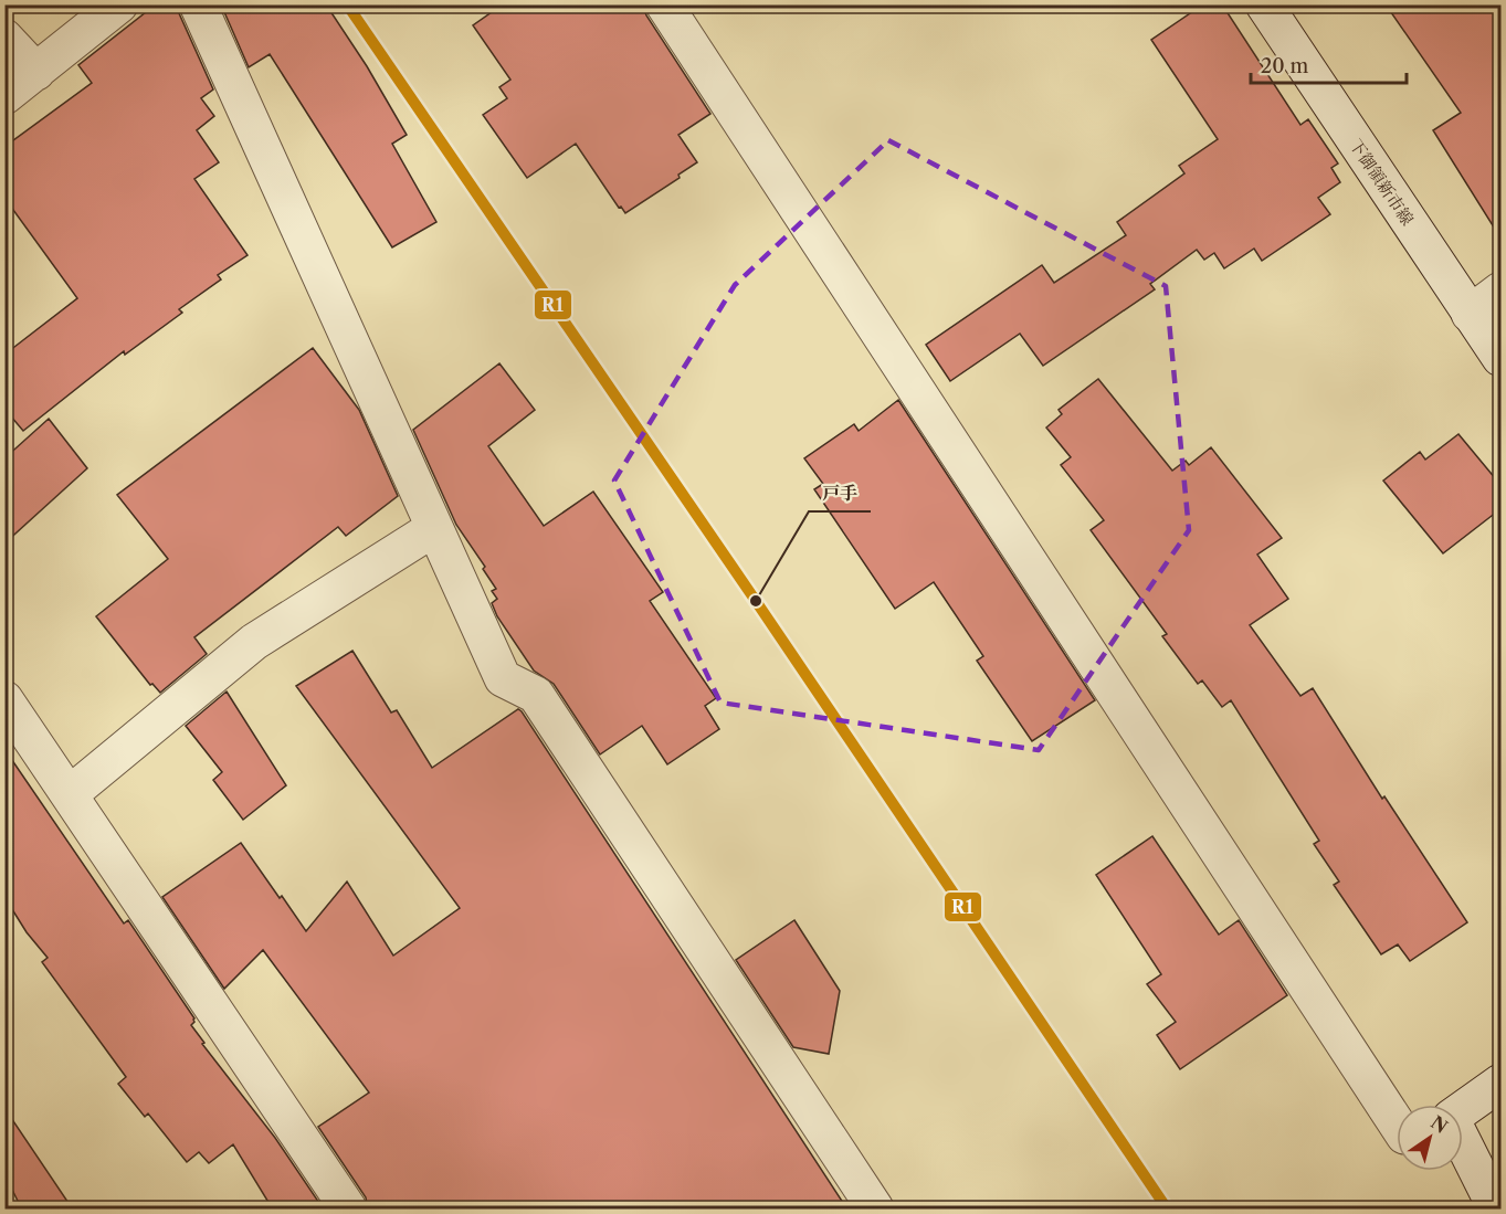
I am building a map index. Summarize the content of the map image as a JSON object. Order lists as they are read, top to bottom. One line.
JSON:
{"streets":{"street":["下御領新市線"]},"places":["戸手"],"lines":["transit line R1"],"scale_bar":"20 m","north":"top right"}
